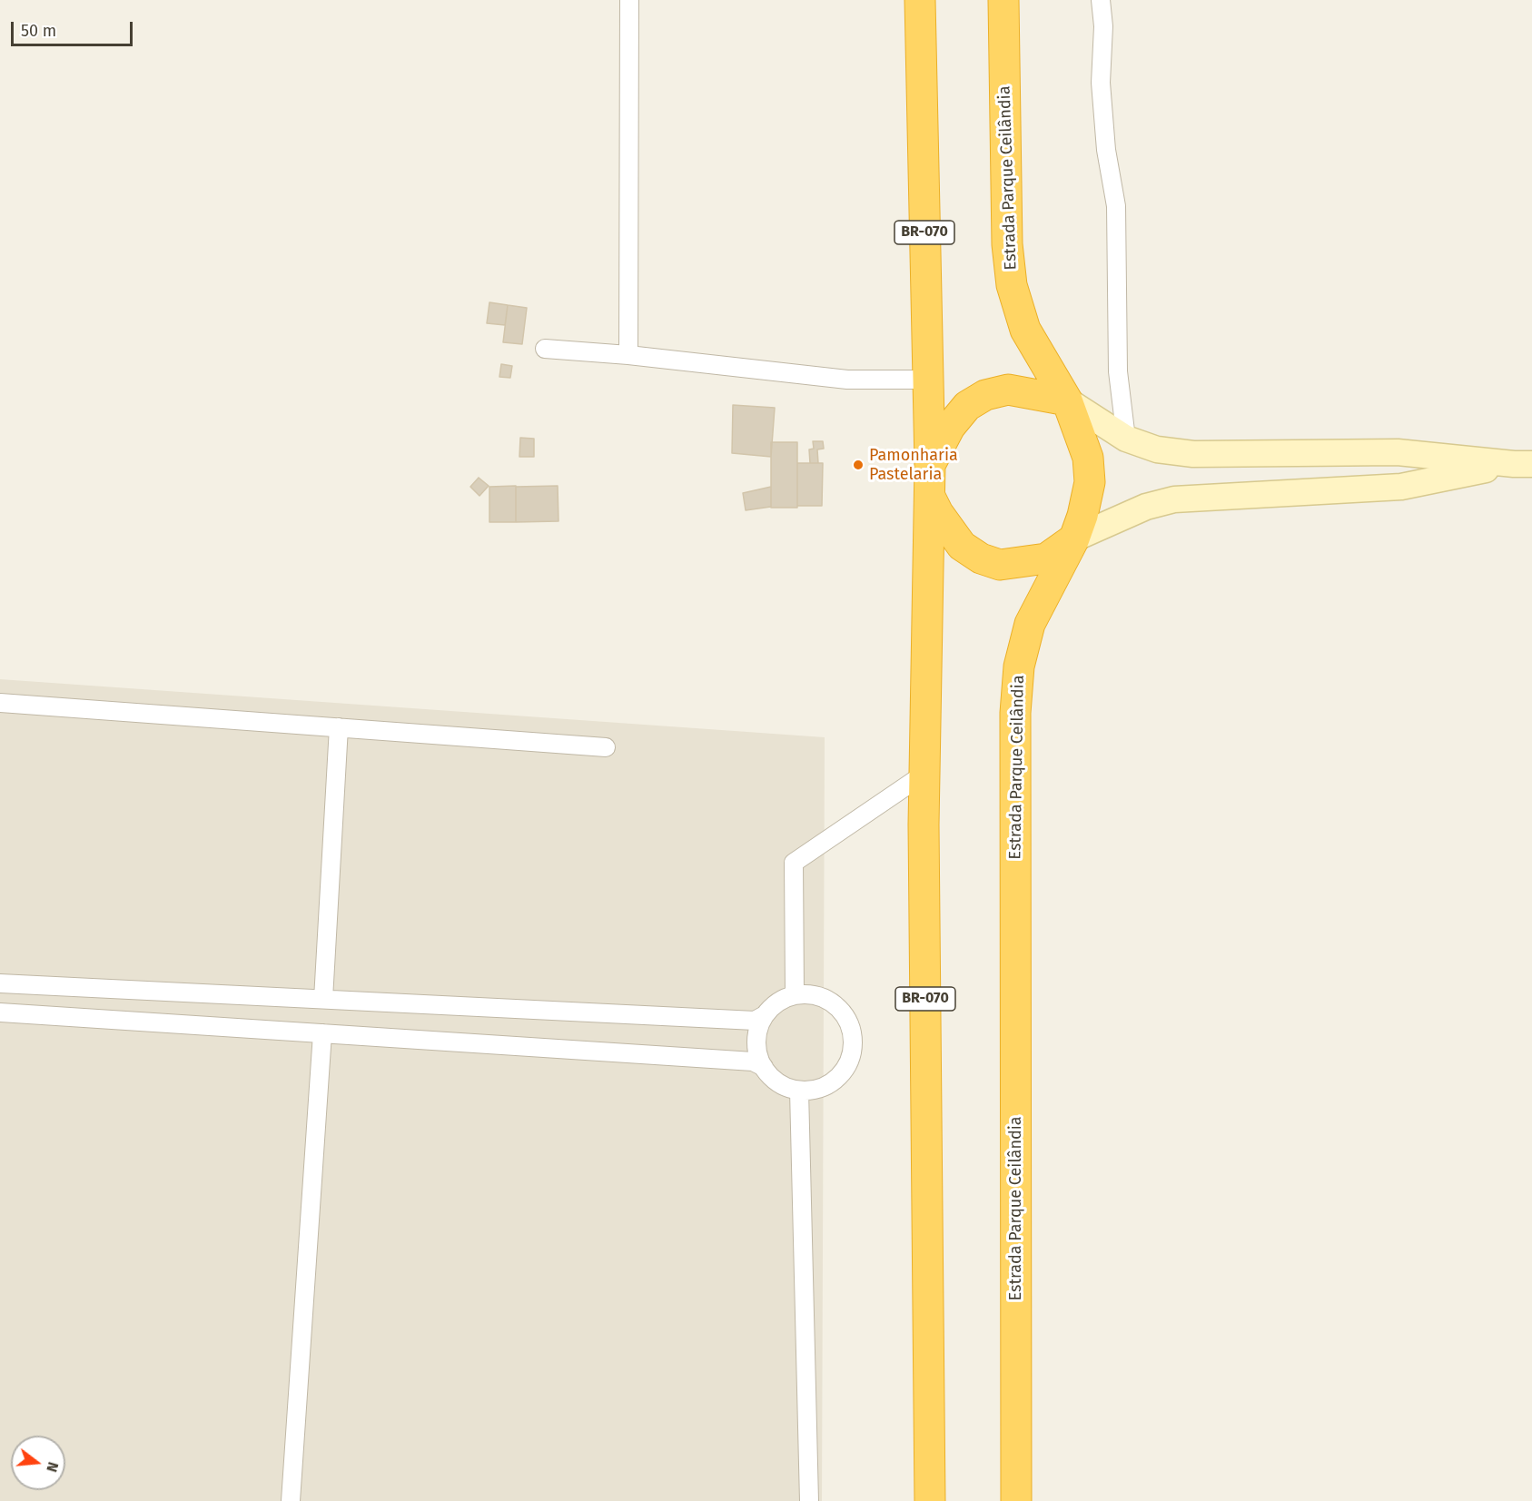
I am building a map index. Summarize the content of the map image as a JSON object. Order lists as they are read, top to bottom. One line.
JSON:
{"streets":{"highway":["Estrada Parque Ceilândia","BR-070"]},"crossings":[["Estrada Parque Ceilândia","BR-070"]],"places":["Pamonharia Pastelaria"],"scale_bar":"50 m","north":"right"}
